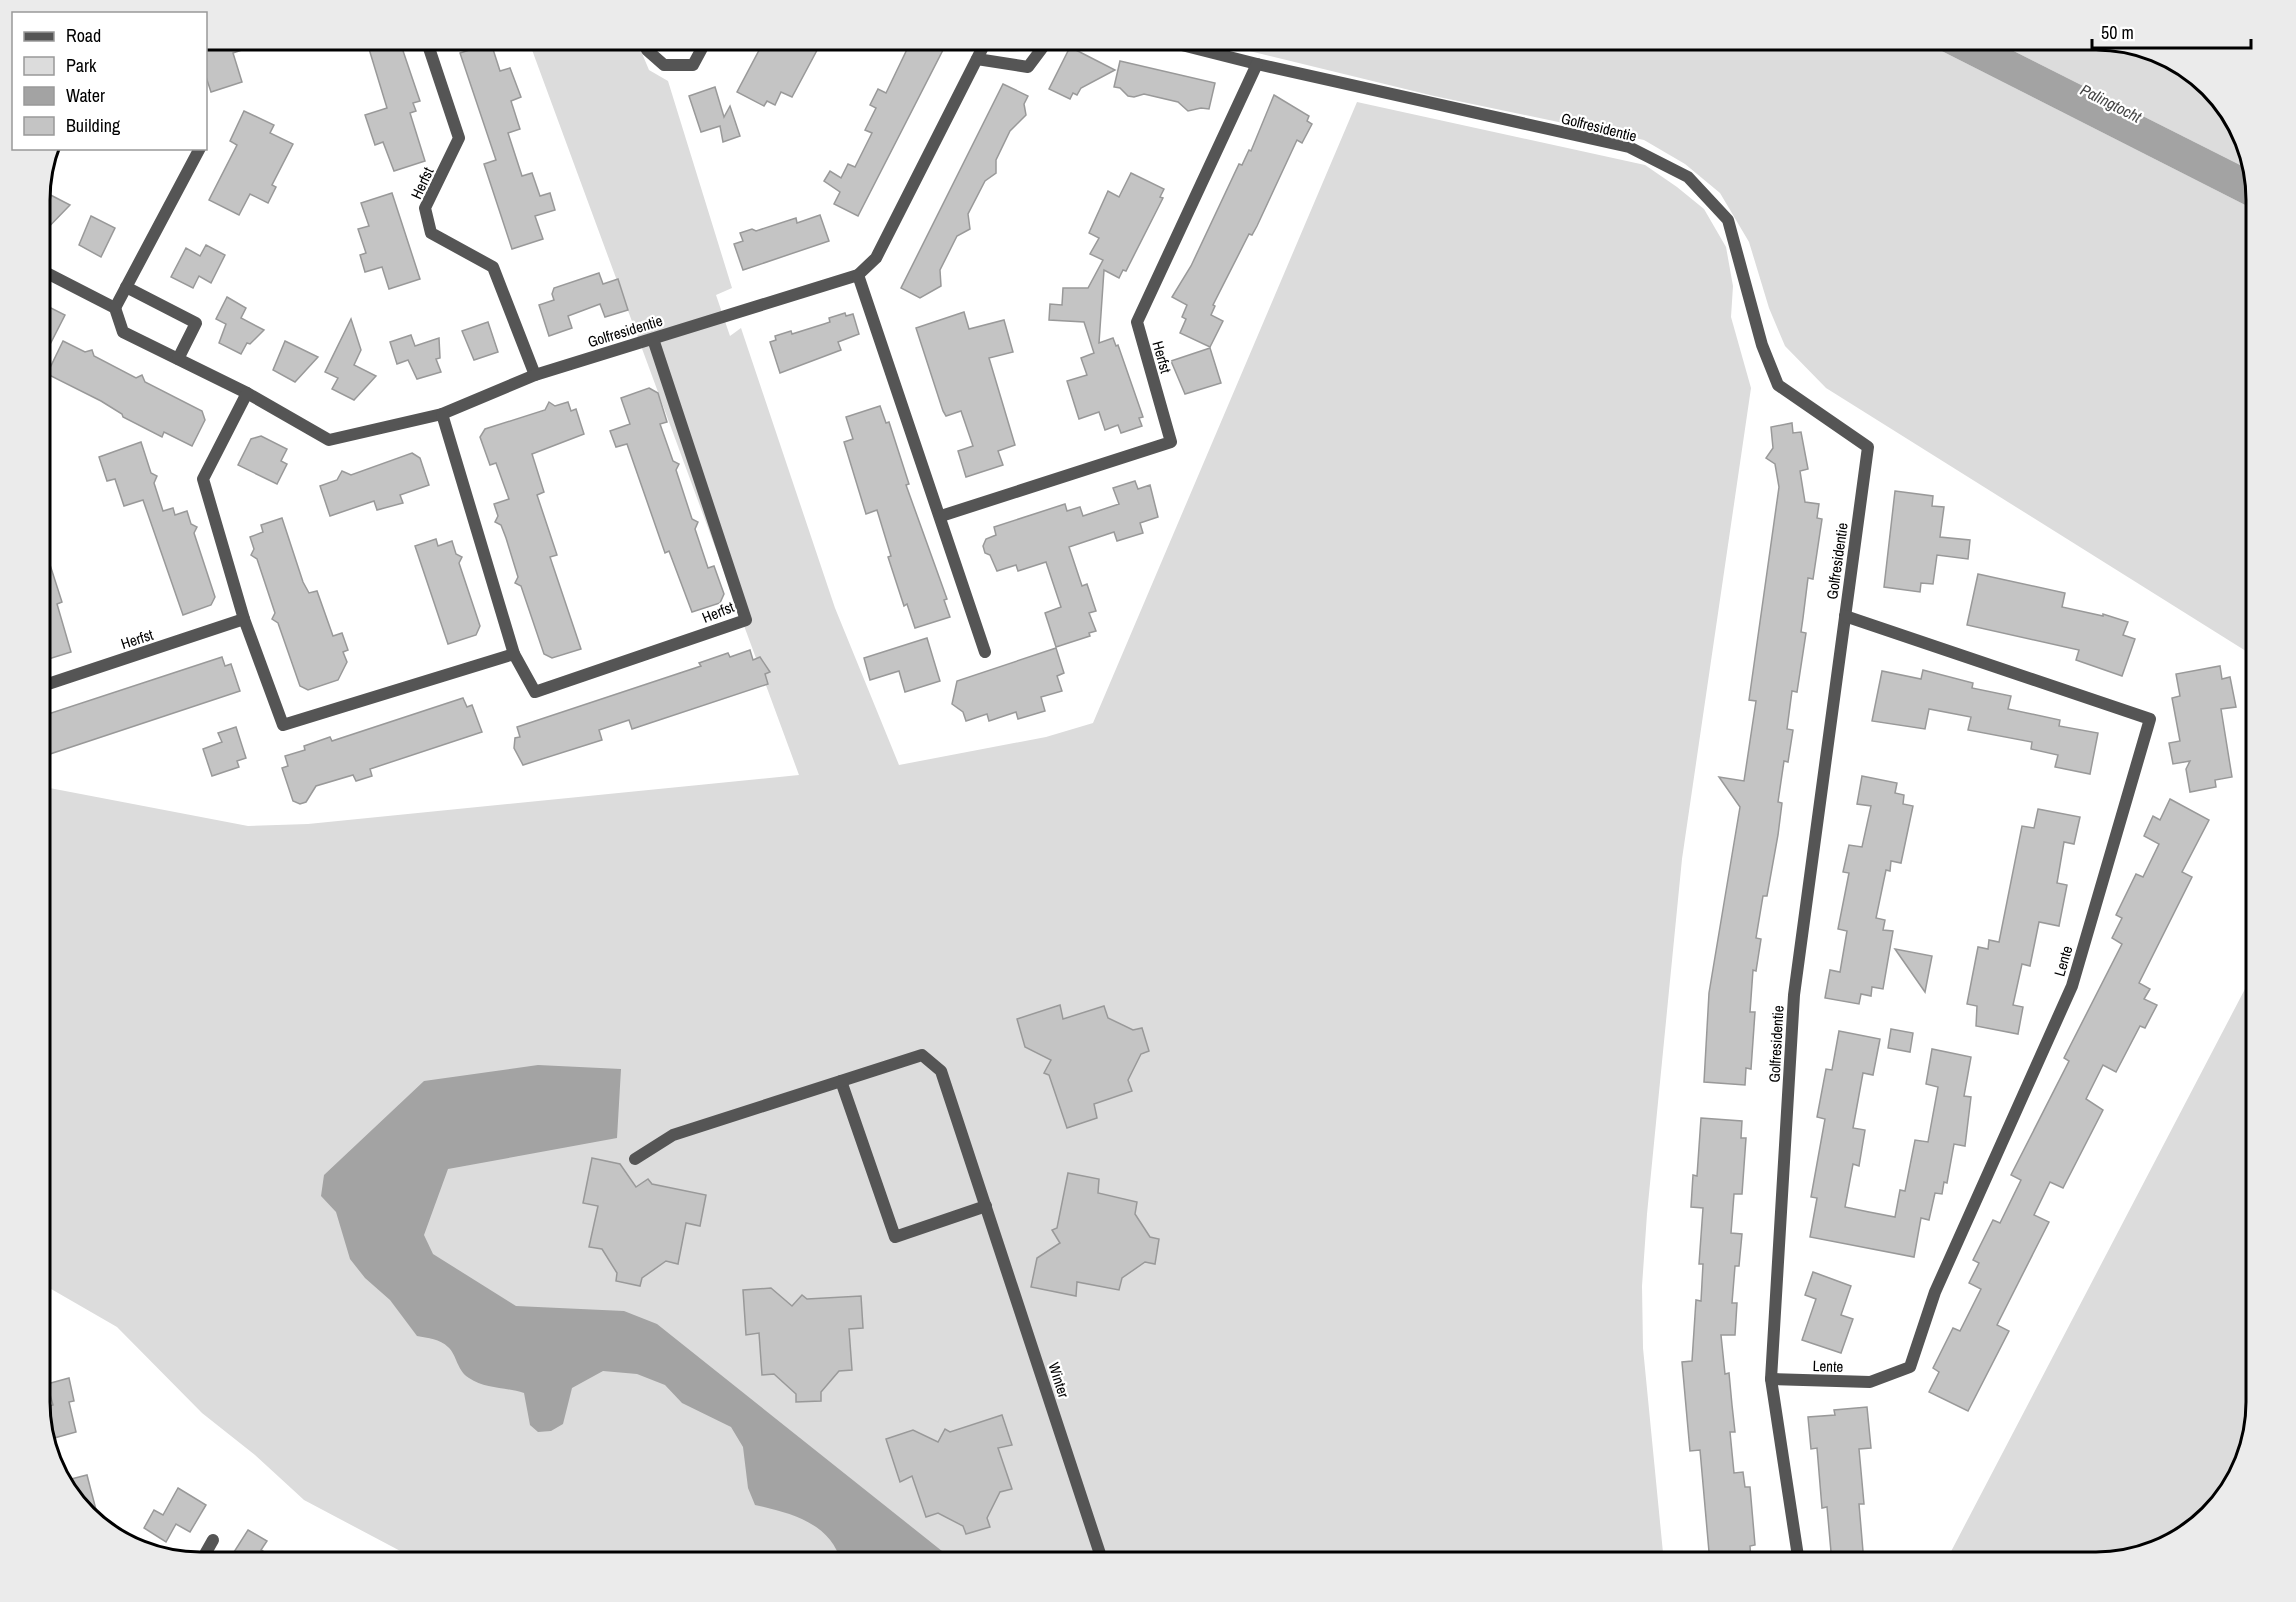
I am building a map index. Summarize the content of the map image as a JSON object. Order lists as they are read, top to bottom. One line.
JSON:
{"streets":{"street":["Golfresidentie","Herfst","Lente","Winter"]},"crossings":[["Golfresidentie","Herfst"],["Golfresidentie","Lente"]],"water":["Palingtocht"],"legend":["Road","Park","Water","Building"],"scale_bar":"50 m"}
